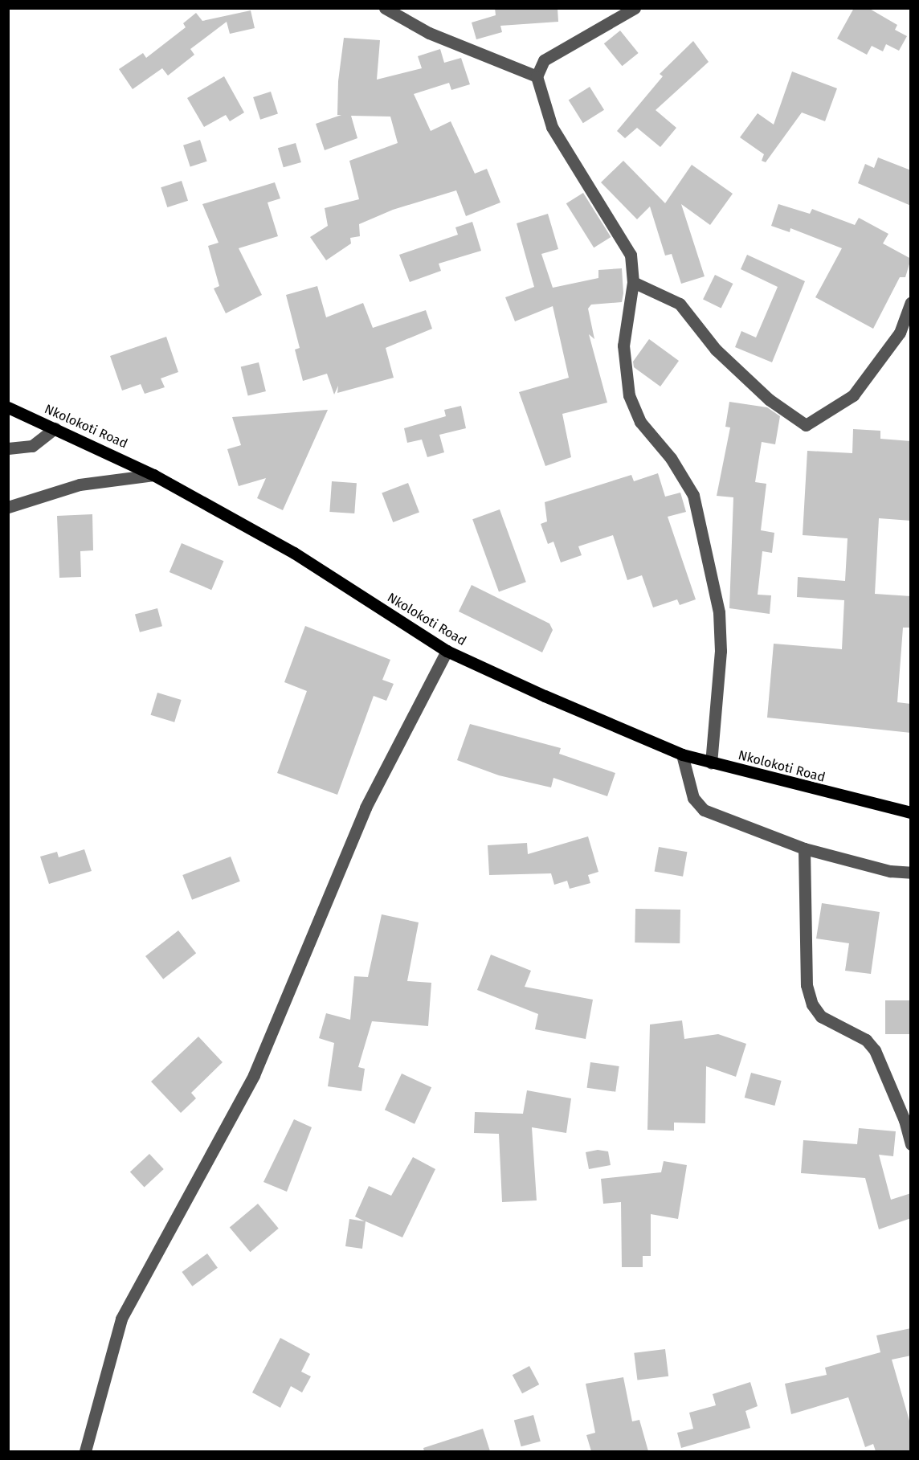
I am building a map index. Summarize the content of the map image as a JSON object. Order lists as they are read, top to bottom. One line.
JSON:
{"streets":{"main road":["Nkolokoti Road"]}}
